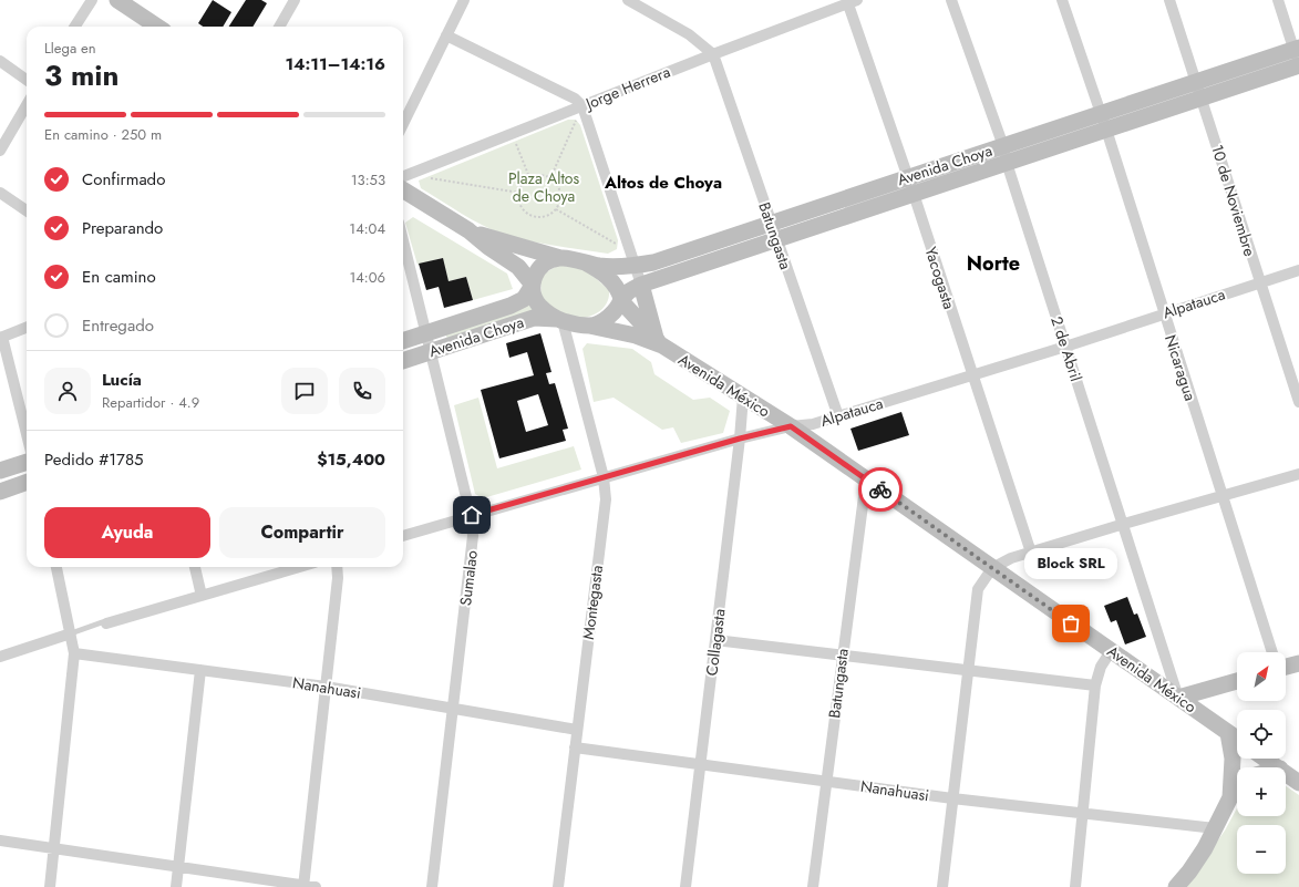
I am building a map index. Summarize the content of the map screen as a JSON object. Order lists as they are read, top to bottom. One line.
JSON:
{"streets":{"main road":["Avenida Choya","Avenida México"],"street":["Jorge Herrera","10 de Noviembre","Batungasta","Yacogasta","Alpatauca","2 de Abril","Nicaragua","Sumalao","Montegasta","Collagasta","Nanahuasi"]},"crossings":[["Jorge Herrera","Batungasta"],["Jorge Herrera","Yacogasta"],["Avenida Choya","10 de Noviembre"],["Avenida Choya","Batungasta"],["Avenida Choya","Yacogasta"],["Avenida Choya","2 de Abril"],["Avenida Choya","Nicaragua"],["Avenida Choya","Avenida México"],["Avenida Choya","Sumalao"],["Avenida Choya","Montegasta"],["10 de Noviembre","Alpatauca"],["Batungasta","Alpatauca"],["Batungasta","Avenida México"],["Batungasta","Nanahuasi"],["Yacogasta","Alpatauca"],["Alpatauca","2 de Abril"],["Alpatauca","Nicaragua"],["Alpatauca","Avenida México"],["Alpatauca","Sumalao"],["Alpatauca","Montegasta"],["Alpatauca","Collagasta"],["2 de Abril","Avenida México"],["Avenida México","Montegasta"],["Avenida México","Collagasta"],["Sumalao","Nanahuasi"],["Montegasta","Nanahuasi"],["Collagasta","Nanahuasi"]],"districts":["Altos de Choya","Norte"],"parks":["Plaza Altos de Choya"],"places":["Block SRL"],"north":"top right","page":{"heading":["3 min","Llega en","14:11–14:16"],"panel":["Lucía","Repartidor · 4.9","Pedido #1785","$15,400"],"bar":"En camino · 250 m","list":[["Confirmado","13:53"],["Preparando","14:04"],["En camino","14:06"],"Entregado"],"buttons":["Ayuda","Compartir"],"bubble":"Block SRL","map_buttons":["+","−"]}}
